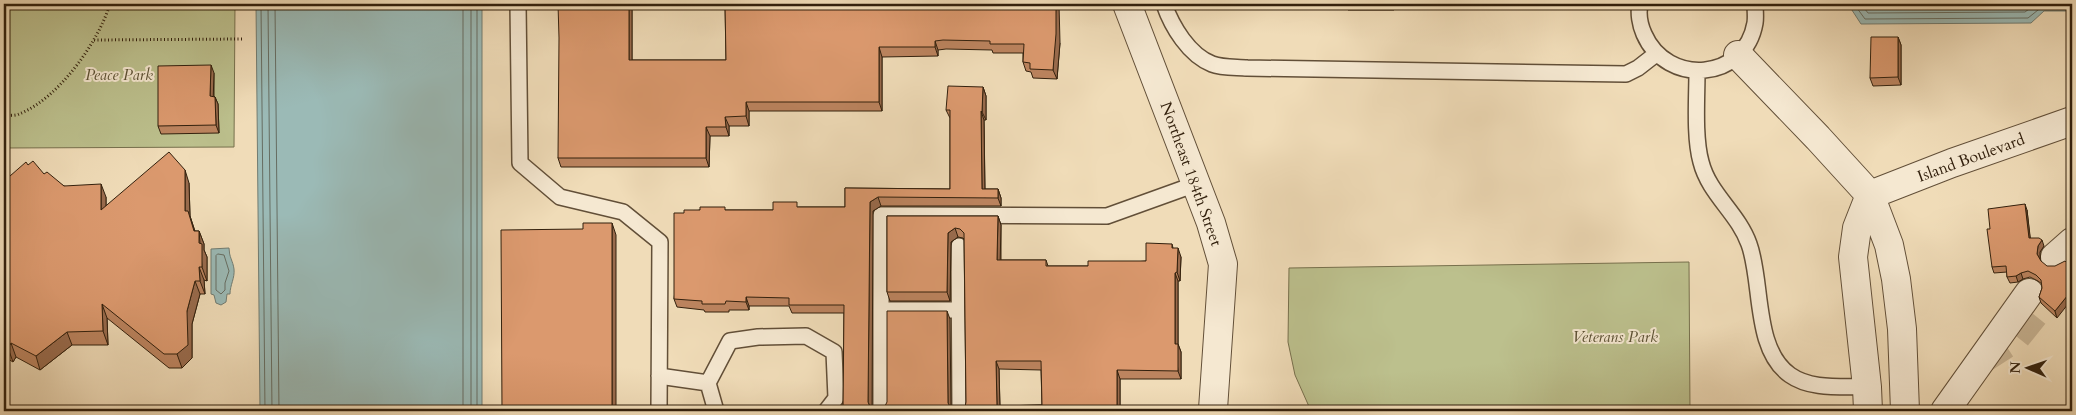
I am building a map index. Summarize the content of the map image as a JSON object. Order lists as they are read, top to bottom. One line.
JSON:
{"streets":{"street":["Island Boulevard","Northeast 184th Street"]},"parks":["Peace Park","Veterans Park"],"north":"left"}
